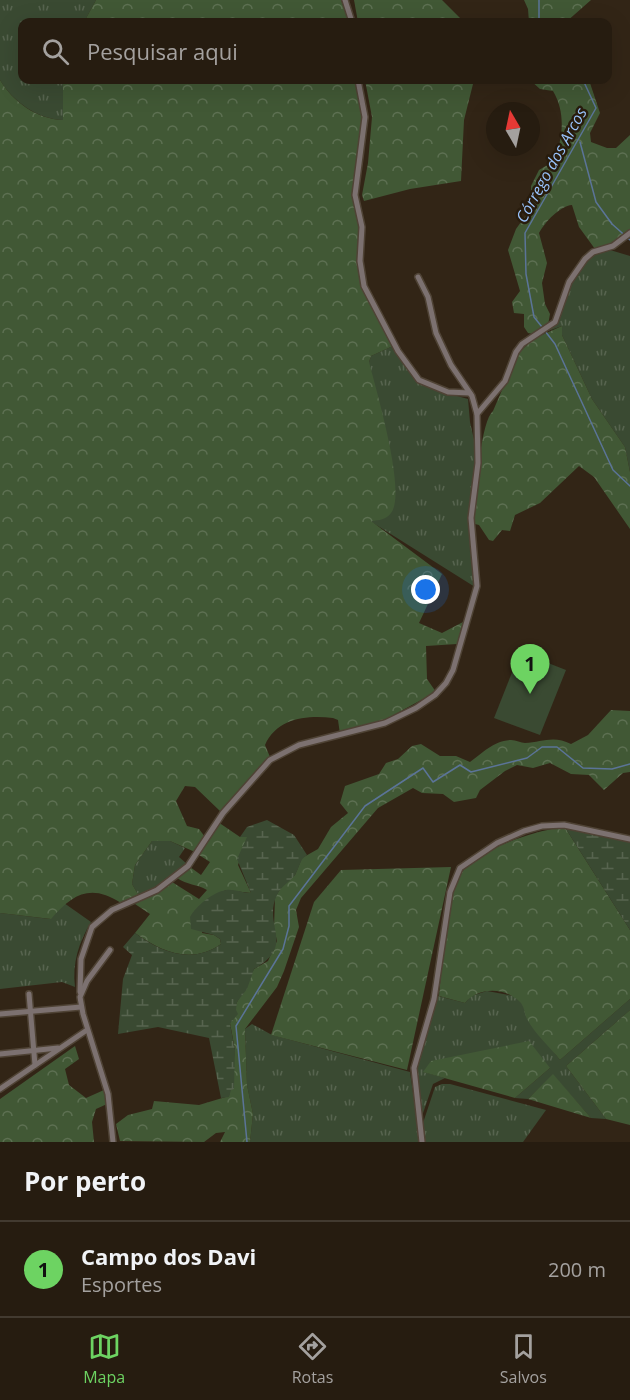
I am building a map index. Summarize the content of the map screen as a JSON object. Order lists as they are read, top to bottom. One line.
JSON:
{"water":["Córrego dos Arcos"],"north":"top","page":{"search":"Pesquisar aqui","pins":"1","heading":"Por perto","list":[{"mark":"1","name":"Campo dos Davi","note":"Esportes","value":"200 m"}],"nav":["Mapa","Rotas","Salvos"]}}
